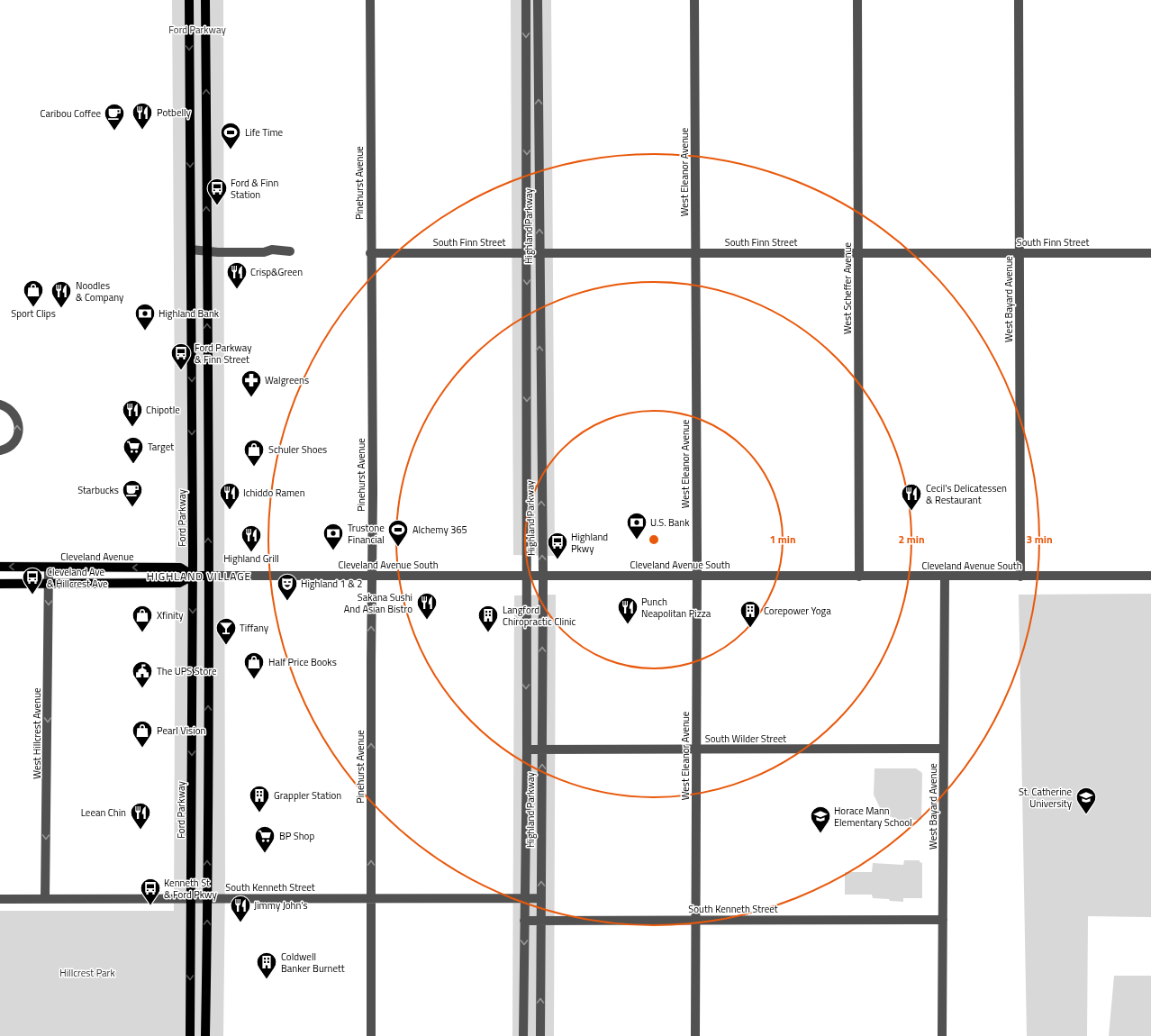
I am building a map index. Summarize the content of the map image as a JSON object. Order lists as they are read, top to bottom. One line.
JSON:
{"streets":{"main road":["Ford Parkway","Cleveland Avenue"],"street":["West Eleanor Avenue","Pinehurst Avenue","Highland Parkway","South Finn Street","West Scheffer Avenue","West Bayard Avenue","Cleveland Avenue South","West Hillcrest Avenue","South Wilder Street","South Kenneth Street"]},"crossings":[["West Eleanor Avenue","South Finn Street"],["West Eleanor Avenue","Cleveland Avenue South"],["West Eleanor Avenue","South Wilder Street"],["West Eleanor Avenue","South Kenneth Street"],["Pinehurst Avenue","South Finn Street"],["Pinehurst Avenue","Cleveland Avenue South"],["Pinehurst Avenue","South Kenneth Street"],["Highland Parkway","South Finn Street"],["Highland Parkway","Cleveland Avenue South"],["Highland Parkway","South Wilder Street"],["Highland Parkway","South Kenneth Street"],["South Finn Street","West Scheffer Avenue"],["South Finn Street","West Bayard Avenue"],["West Scheffer Avenue","Cleveland Avenue South"],["West Bayard Avenue","Cleveland Avenue South"],["West Bayard Avenue","South Wilder Street"],["West Bayard Avenue","South Kenneth Street"],["Ford Parkway","Cleveland Avenue"],["Ford Parkway","South Kenneth Street"],["Cleveland Avenue","Cleveland Avenue South"],["Cleveland Avenue","West Hillcrest Avenue"],["West Hillcrest Avenue","South Kenneth Street"]],"one_way":["West Hillcrest Avenue"],"districts":["HIGHLAND VILLAGE"],"parks":["Ford Parkway","Hillcrest Park"],"places":{"restaurant":["Potbelly","Crisp&Green","Noodles & Company","Chipotle","Ichiddo Ramen","Cecil's Delicatessen & Restaurant","Highland Grill","Sakana Sushi And Asian Bistro","Punch Neapolitan Pizza","Leean Chin","Jimmy John's"],"cafe":["Caribou Coffee","Starbucks"],"sports":["Life Time","Alchemy 365"],"bus stop":["Ford & Finn Station","Ford Parkway & Finn Street","Highland Pkwy","Cleveland Ave & Hillcrest Ave","Kenneth St & Ford Pkwy"],"shop":["Sport Clips","Schuler Shoes","Xfinity","Half Price Books","Pearl Vision"],"bank":["Highland Bank","U.S. Bank","Trustone Financial"],"pharmacy":["Walgreens"],"supermarket":["Target","BP Shop"],"theatre":["Highland 1 & 2"],"building":["Corepower Yoga","Langford Chiropractic Clinic","Grappler Station","Coldwell Banker Burnett"],"bar":["Tiffany"],"public building":["The UPS Store"],"school or university":["St. Catherine University","Horace Mann Elementary School"]},"rings":["1 min","2 min","3 min"]}
